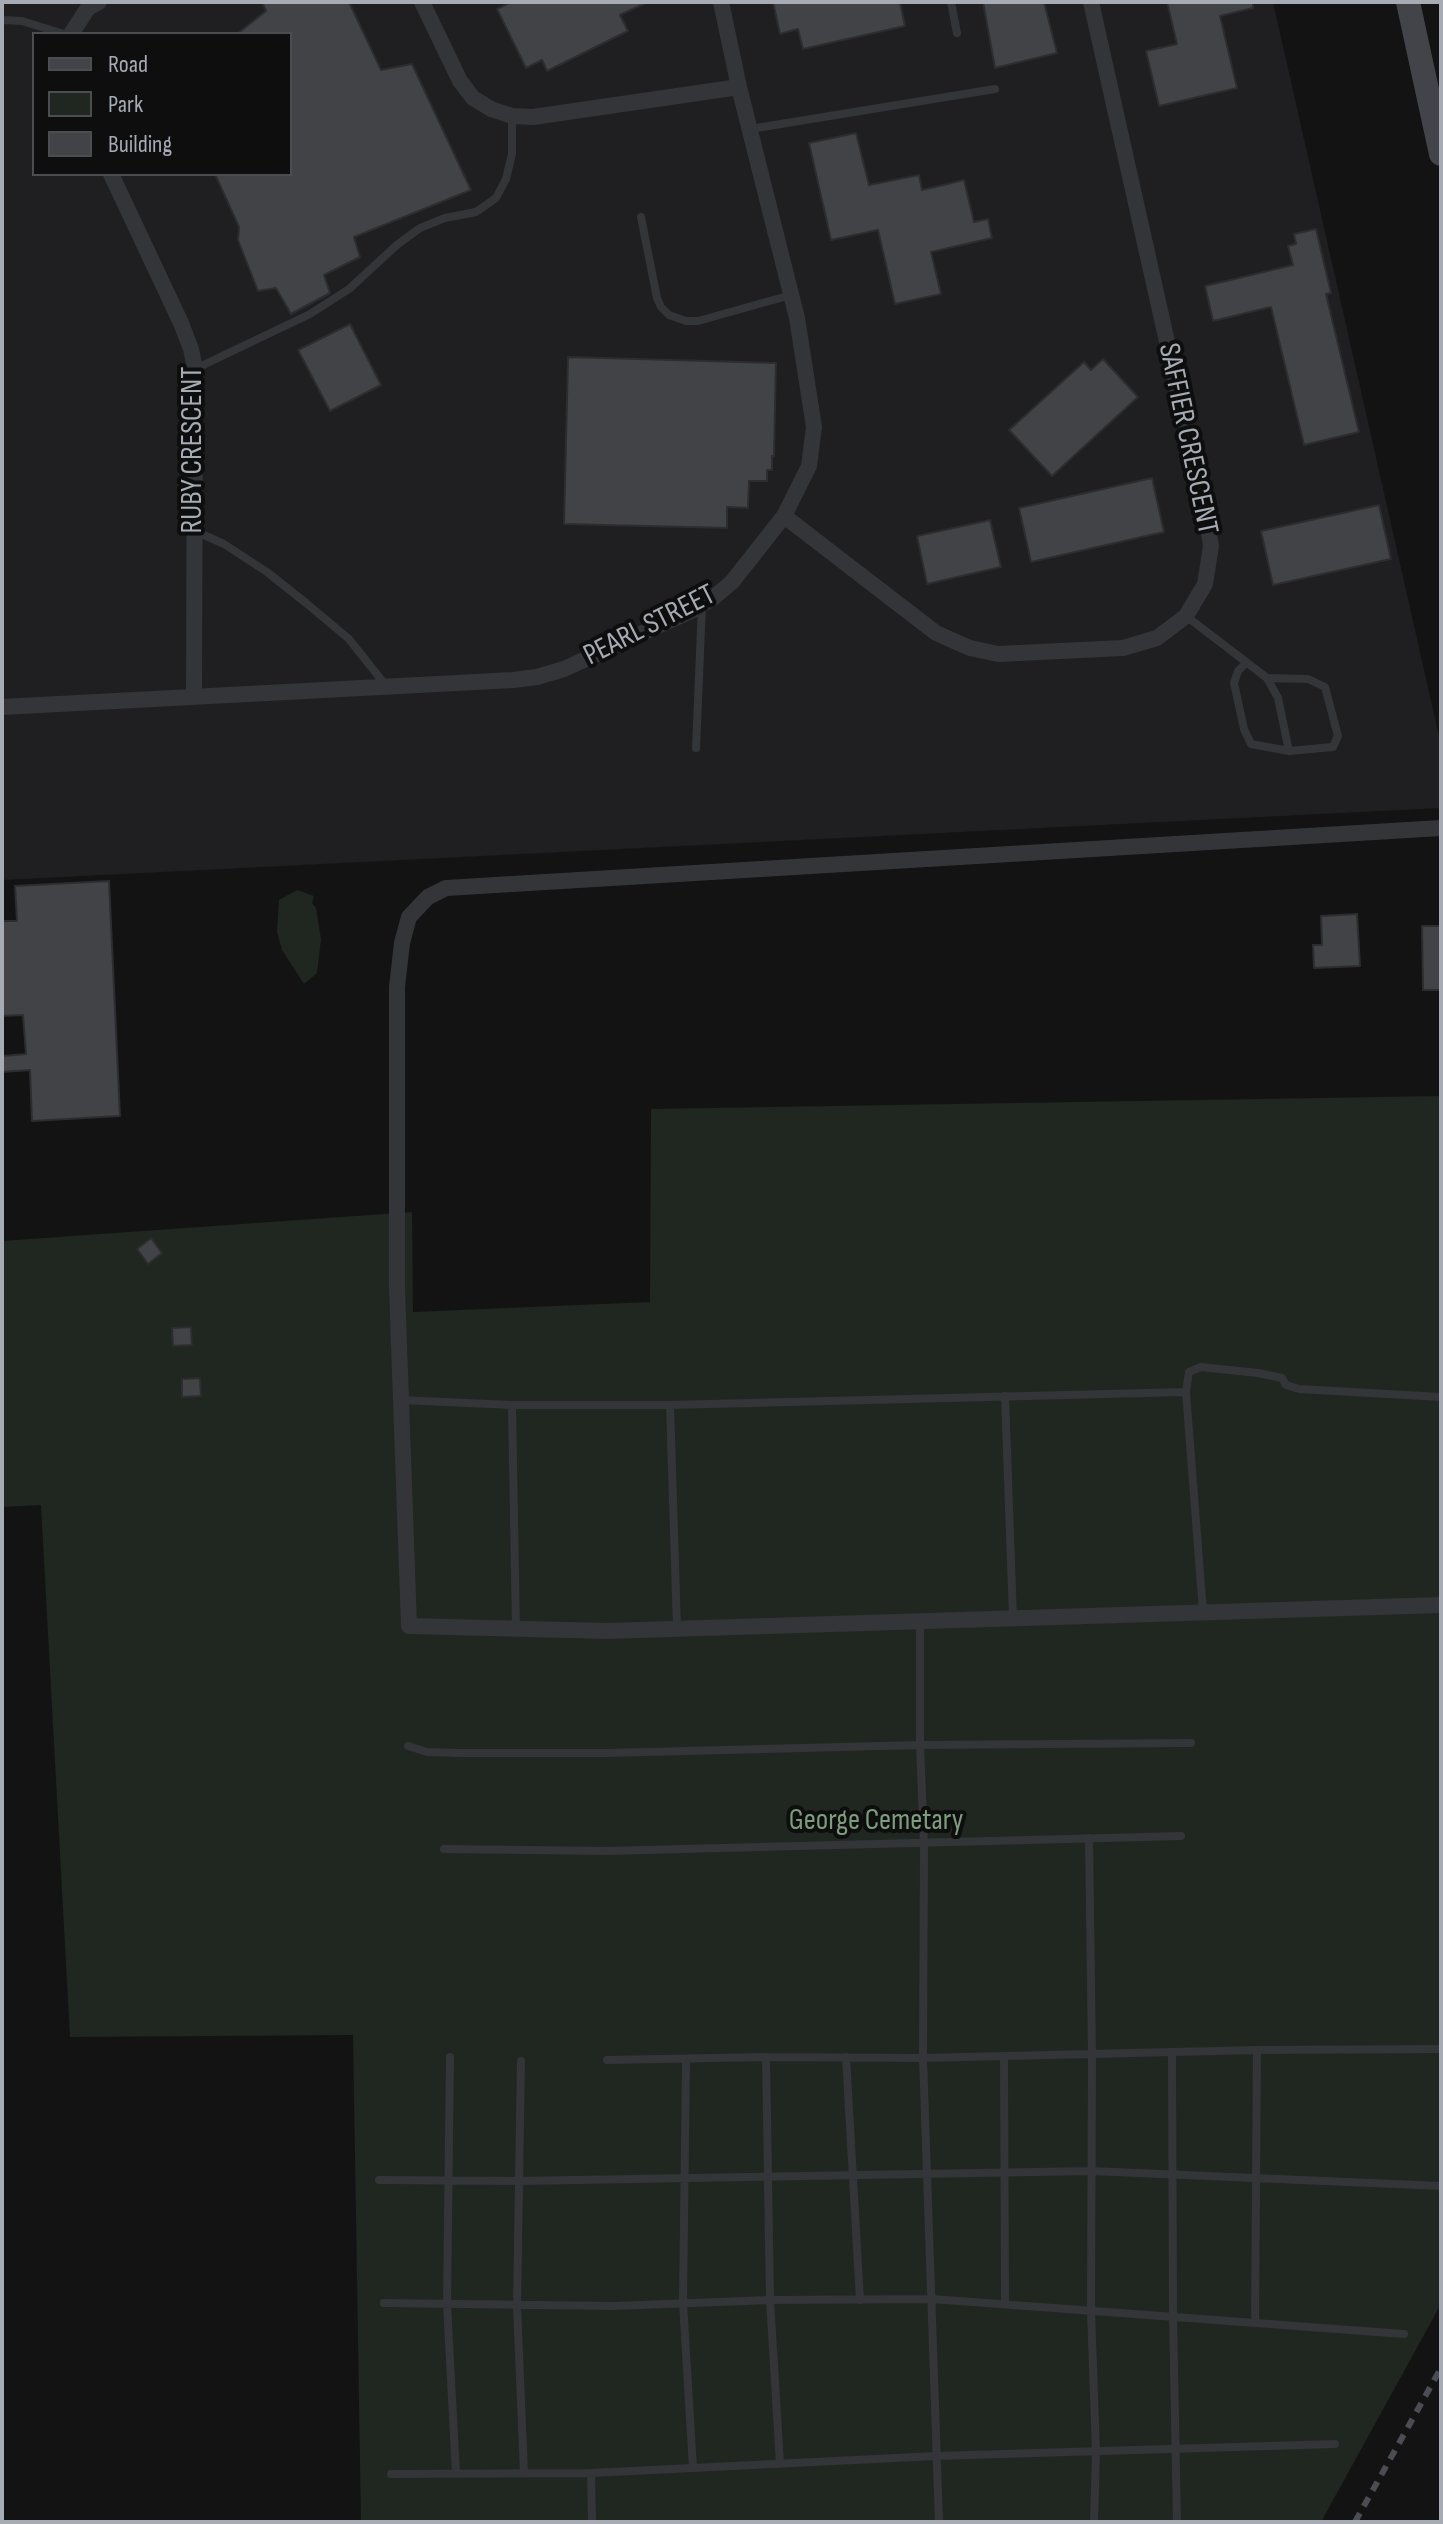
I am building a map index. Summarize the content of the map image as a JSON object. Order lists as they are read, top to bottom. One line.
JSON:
{"streets":{"street":["SAFFIER CRESCENT","RUBY CRESCENT","PEARL STREET"]},"crossings":[["SAFFIER CRESCENT","PEARL STREET"],["RUBY CRESCENT","PEARL STREET"]],"parks":["George Cemetary"],"legend":["Road","Park","Building"]}
